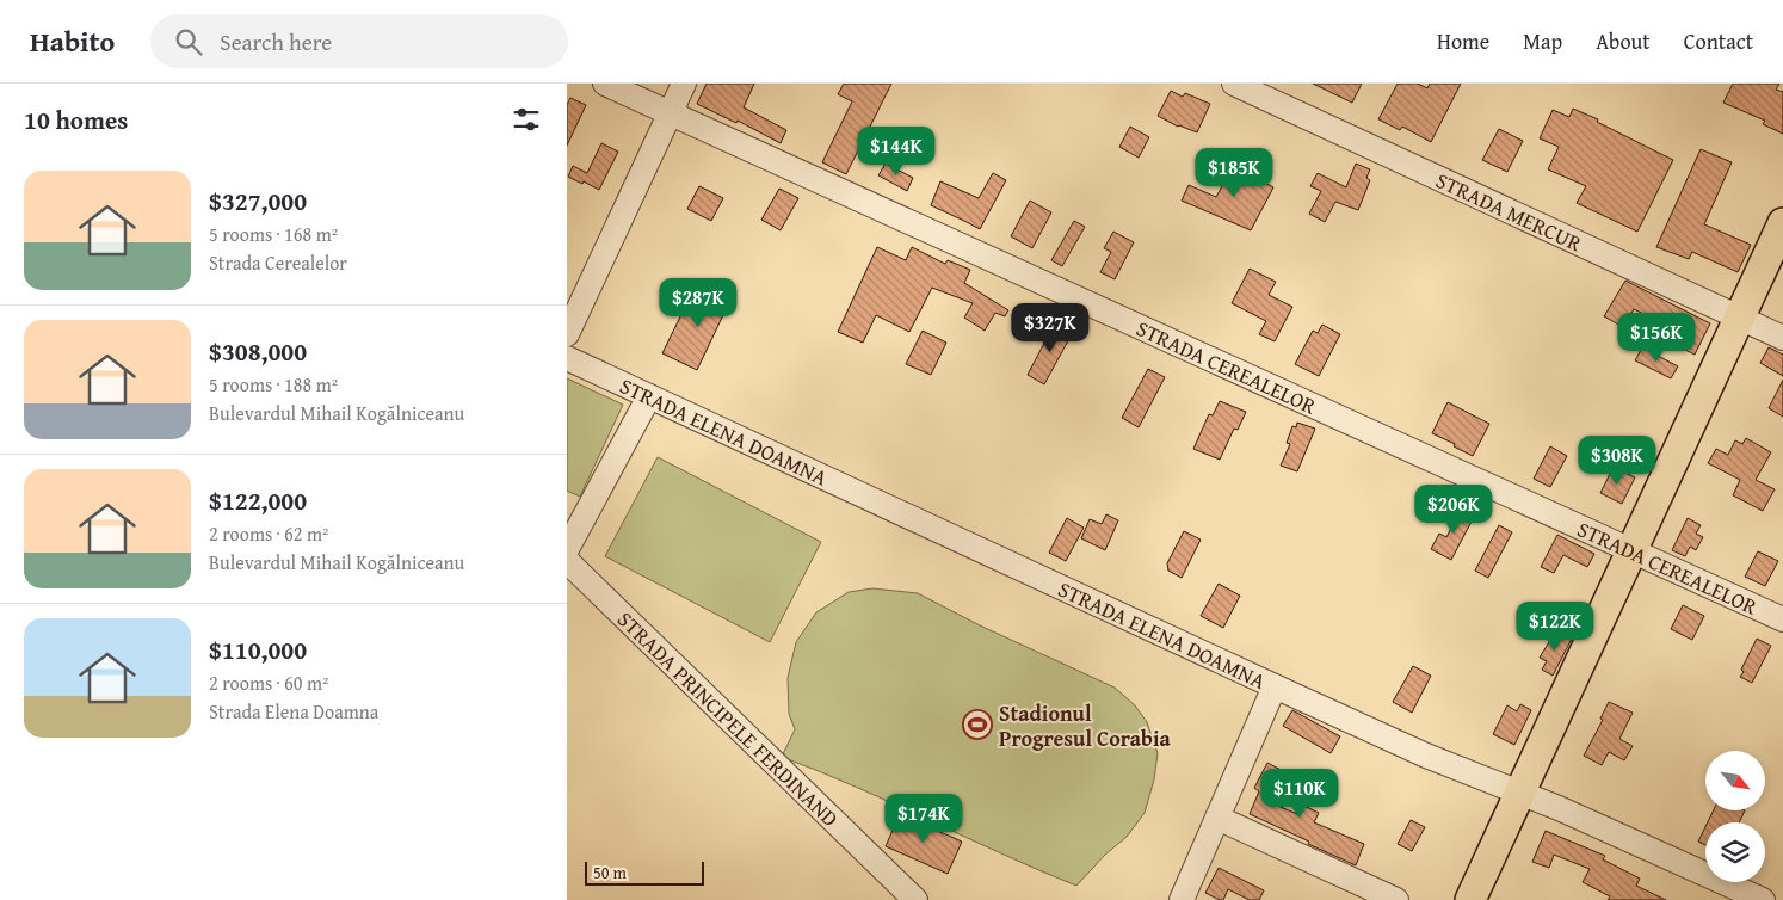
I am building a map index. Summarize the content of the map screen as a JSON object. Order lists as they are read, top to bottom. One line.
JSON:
{"streets":{"street":["STRADA MERCUR","STRADA CEREALELOR","STRADA ELENA DOAMNA","STRADA PRINCIPELE FERDINAND"]},"places":{"sports":["Stadionul Progresul Corabia"]},"scale_bar":"50 m","north":"bottom right","page":{"header":"Habito","search":"Search here","nav":["Home","Map","About","Contact"],"heading":"10 homes","price":["$144K","$185K","$287K","$327K","$156K","$308K","$206K","$122K","$110K","$174K"],"list":[{"name":"$327,000","note":"5 rooms · 168 m² · Strada Cerealelor"},{"name":"$308,000","note":"5 rooms · 188 m² · Bulevardul Mihail Kogălniceanu"},{"name":"$122,000","note":"2 rooms · 62 m² · Bulevardul Mihail Kogălniceanu"},{"name":"$110,000","note":"2 rooms · 60 m² · Strada Elena Doamna"}],"scale":"50 m"}}
